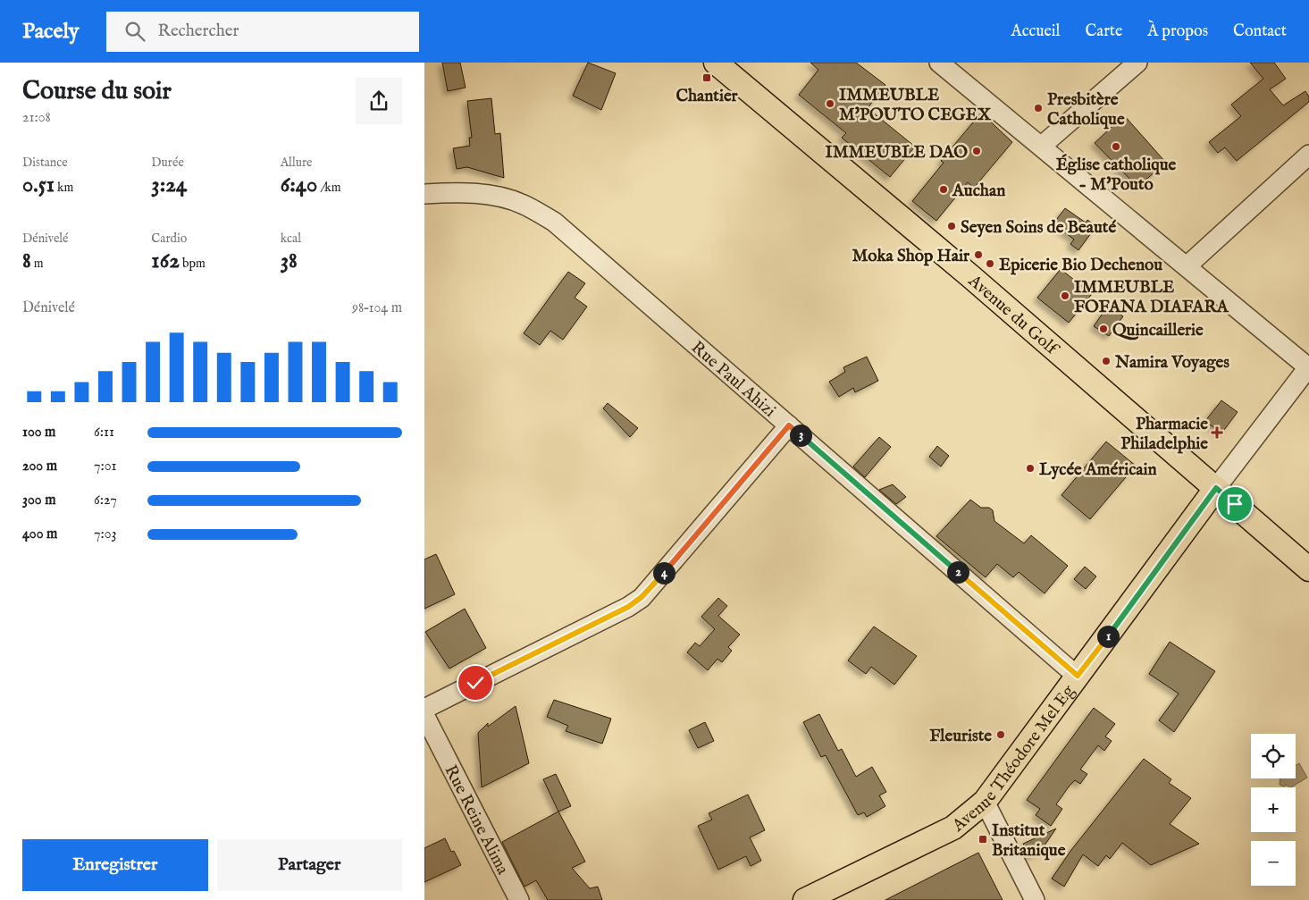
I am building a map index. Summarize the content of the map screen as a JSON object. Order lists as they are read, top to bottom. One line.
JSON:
{"streets":{"main road":["Avenue du Golf","Avenue Théodore Mel Eg"],"street":["Rue Paul Ahizi","Rue Reine Alima"]},"crossings":[["Avenue du Golf","Avenue Théodore Mel Eg"],["Rue Paul Ahizi","Avenue Théodore Mel Eg"]],"places":{"transit":["Chantier","Institut Britanique"],"other":["IMMEUBLE M'POUTO CEGEX","Presbitère Catholique","Église catholique - M'Pouto","IMMEUBLE DAO","Auchan","Seyen Soins de Beauté","Moka Shop Hair","Epicerie Bio Dechenou","IMMEUBLE FOFANA DIAFARA","Quincaillerie","Namira Voyages","Lycée Américain","Fleuriste"],"health":["Pharmacie Philadelphie"]},"page":{"header":"Pacely","search":"Rechercher","nav":["Accueil","Carte","À propos","Contact"],"heading":["Course du soir","21:08"],"stats":[["Distance","0.51 km"],["Durée","3:24"],["Allure","6:40 /km"],["Dénivelé","8 m"],["Cardio","162 bpm"],["kcal","38"]],"chart":["Dénivelé","98–104 m"],"list":[{"name":"100 m","note":"6:11"},{"name":"200 m","note":"7:01"},{"name":"300 m","note":"6:27"},{"name":"400 m","note":"7:03"}],"pins":["3","2","4","1"],"map_buttons":["+","−"],"buttons":["Enregistrer","Partager"]}}
